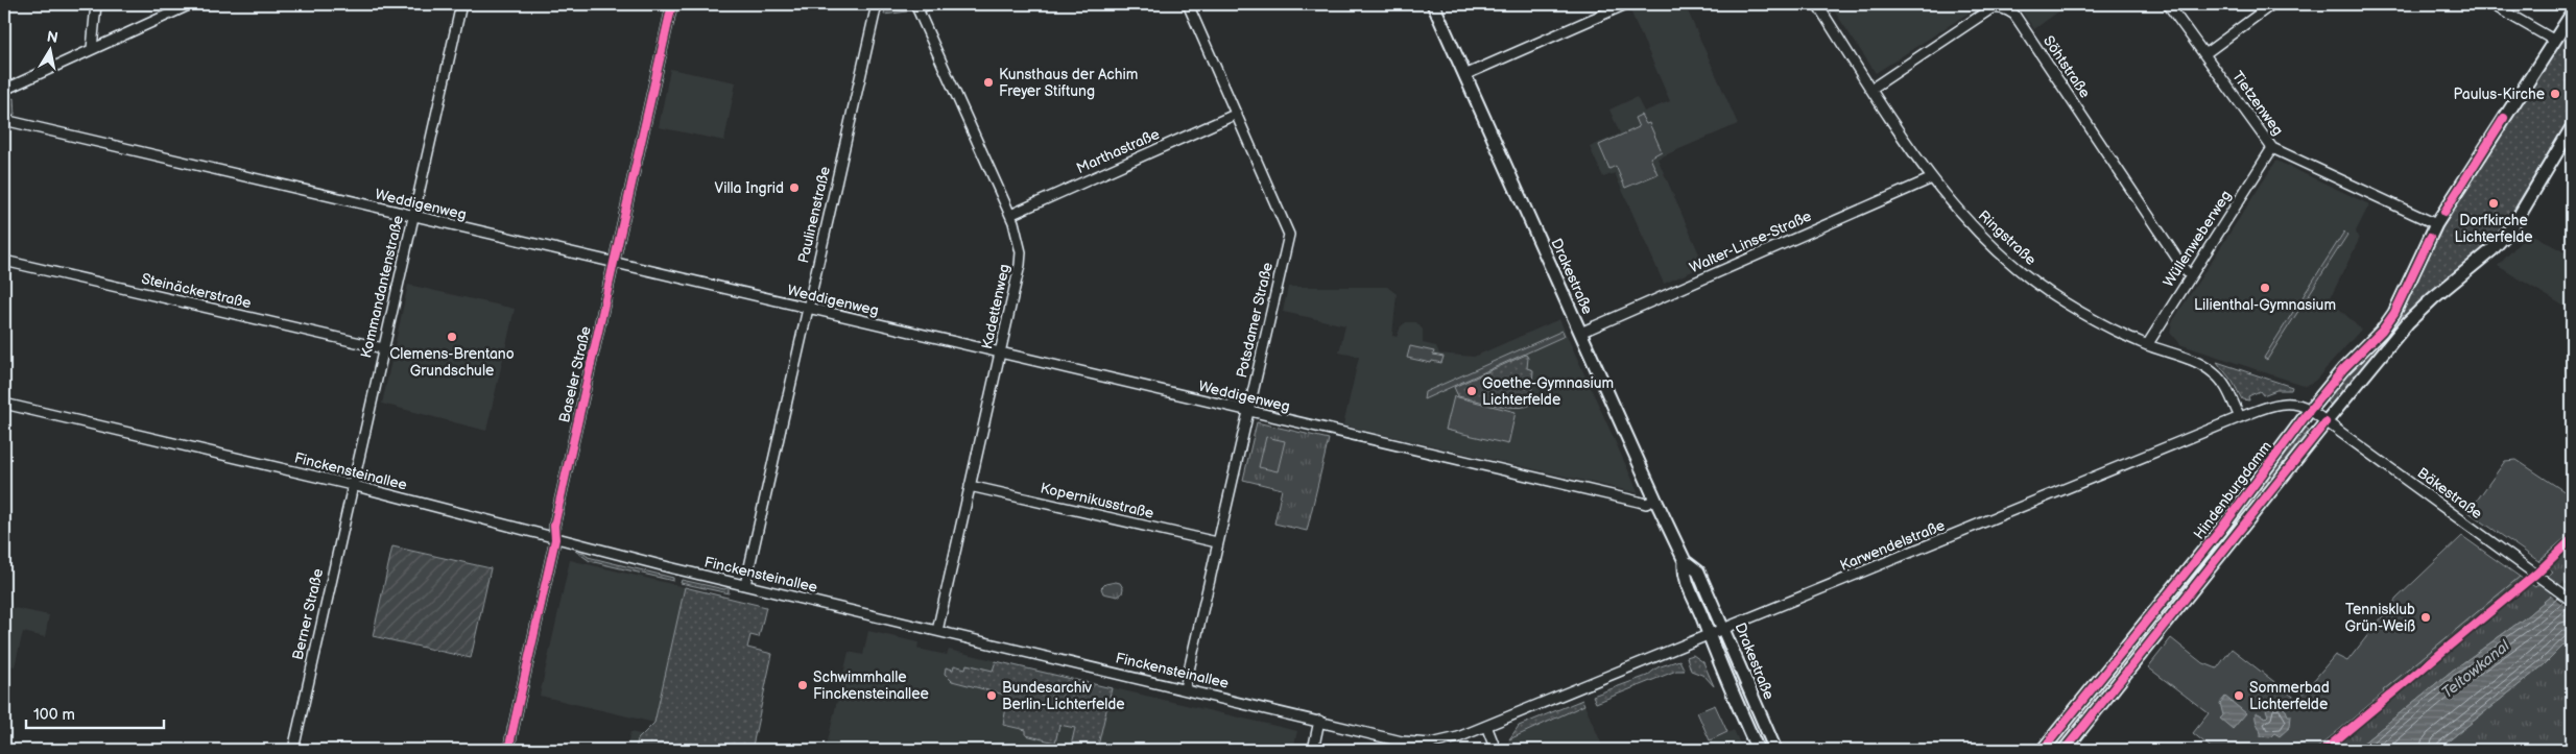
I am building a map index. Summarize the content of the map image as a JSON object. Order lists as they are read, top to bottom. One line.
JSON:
{"streets":{"main road":["Drakestraße","Hindenburgdamm"],"street":["Söhtstraße","Tietzenweg","Marthastraße","Weddigenweg","Paulinenstraße","Ringstraße","Wüllenweberweg","Walter-Linse-Straße","Kommandantenstraße","Steinäckerstraße","Kadettenweg","Potsdamer Straße","Baseler Straße","Finckensteinallee","Bäkestraße","Kopernikusstraße","Karwendelstraße","Berner Straße"]},"crossings":[["Söhtstraße","Ringstraße"],["Söhtstraße","Wüllenweberweg"],["Tietzenweg","Wüllenweberweg"],["Tietzenweg","Hindenburgdamm"],["Marthastraße","Kadettenweg"],["Marthastraße","Potsdamer Straße"],["Weddigenweg","Paulinenstraße"],["Weddigenweg","Drakestraße"],["Weddigenweg","Kommandantenstraße"],["Weddigenweg","Kadettenweg"],["Weddigenweg","Potsdamer Straße"],["Weddigenweg","Baseler Straße"],["Paulinenstraße","Finckensteinallee"],["Ringstraße","Wüllenweberweg"],["Ringstraße","Walter-Linse-Straße"],["Ringstraße","Karwendelstraße"],["Walter-Linse-Straße","Drakestraße"],["Drakestraße","Karwendelstraße"],["Kommandantenstraße","Steinäckerstraße"],["Kommandantenstraße","Finckensteinallee"],["Kommandantenstraße","Berner Straße"],["Kadettenweg","Finckensteinallee"],["Kadettenweg","Kopernikusstraße"],["Potsdamer Straße","Finckensteinallee"],["Potsdamer Straße","Kopernikusstraße"],["Baseler Straße","Finckensteinallee"],["Finckensteinallee","Karwendelstraße"],["Finckensteinallee","Berner Straße"],["Hindenburgdamm","Bäkestraße"],["Hindenburgdamm","Karwendelstraße"],["Bäkestraße","Karwendelstraße"]],"water":["Teltowkanal"],"places":["Kunsthaus der Achim Freyer Stiftung","Paulus-Kirche","Villa Ingrid","Dorfkirche Lichterfelde","Lilienthal-Gymnasium","Clemens-Brentano Grundschule","Goethe-Gymnasium Lichterfelde","Tennisklub Grün-Weiß","Schwimmhalle Finckensteinallee","Bundesarchiv Berlin-Lichterfelde","Sommerbad Lichterfelde"],"scale_bar":"100 m","north":"top"}
